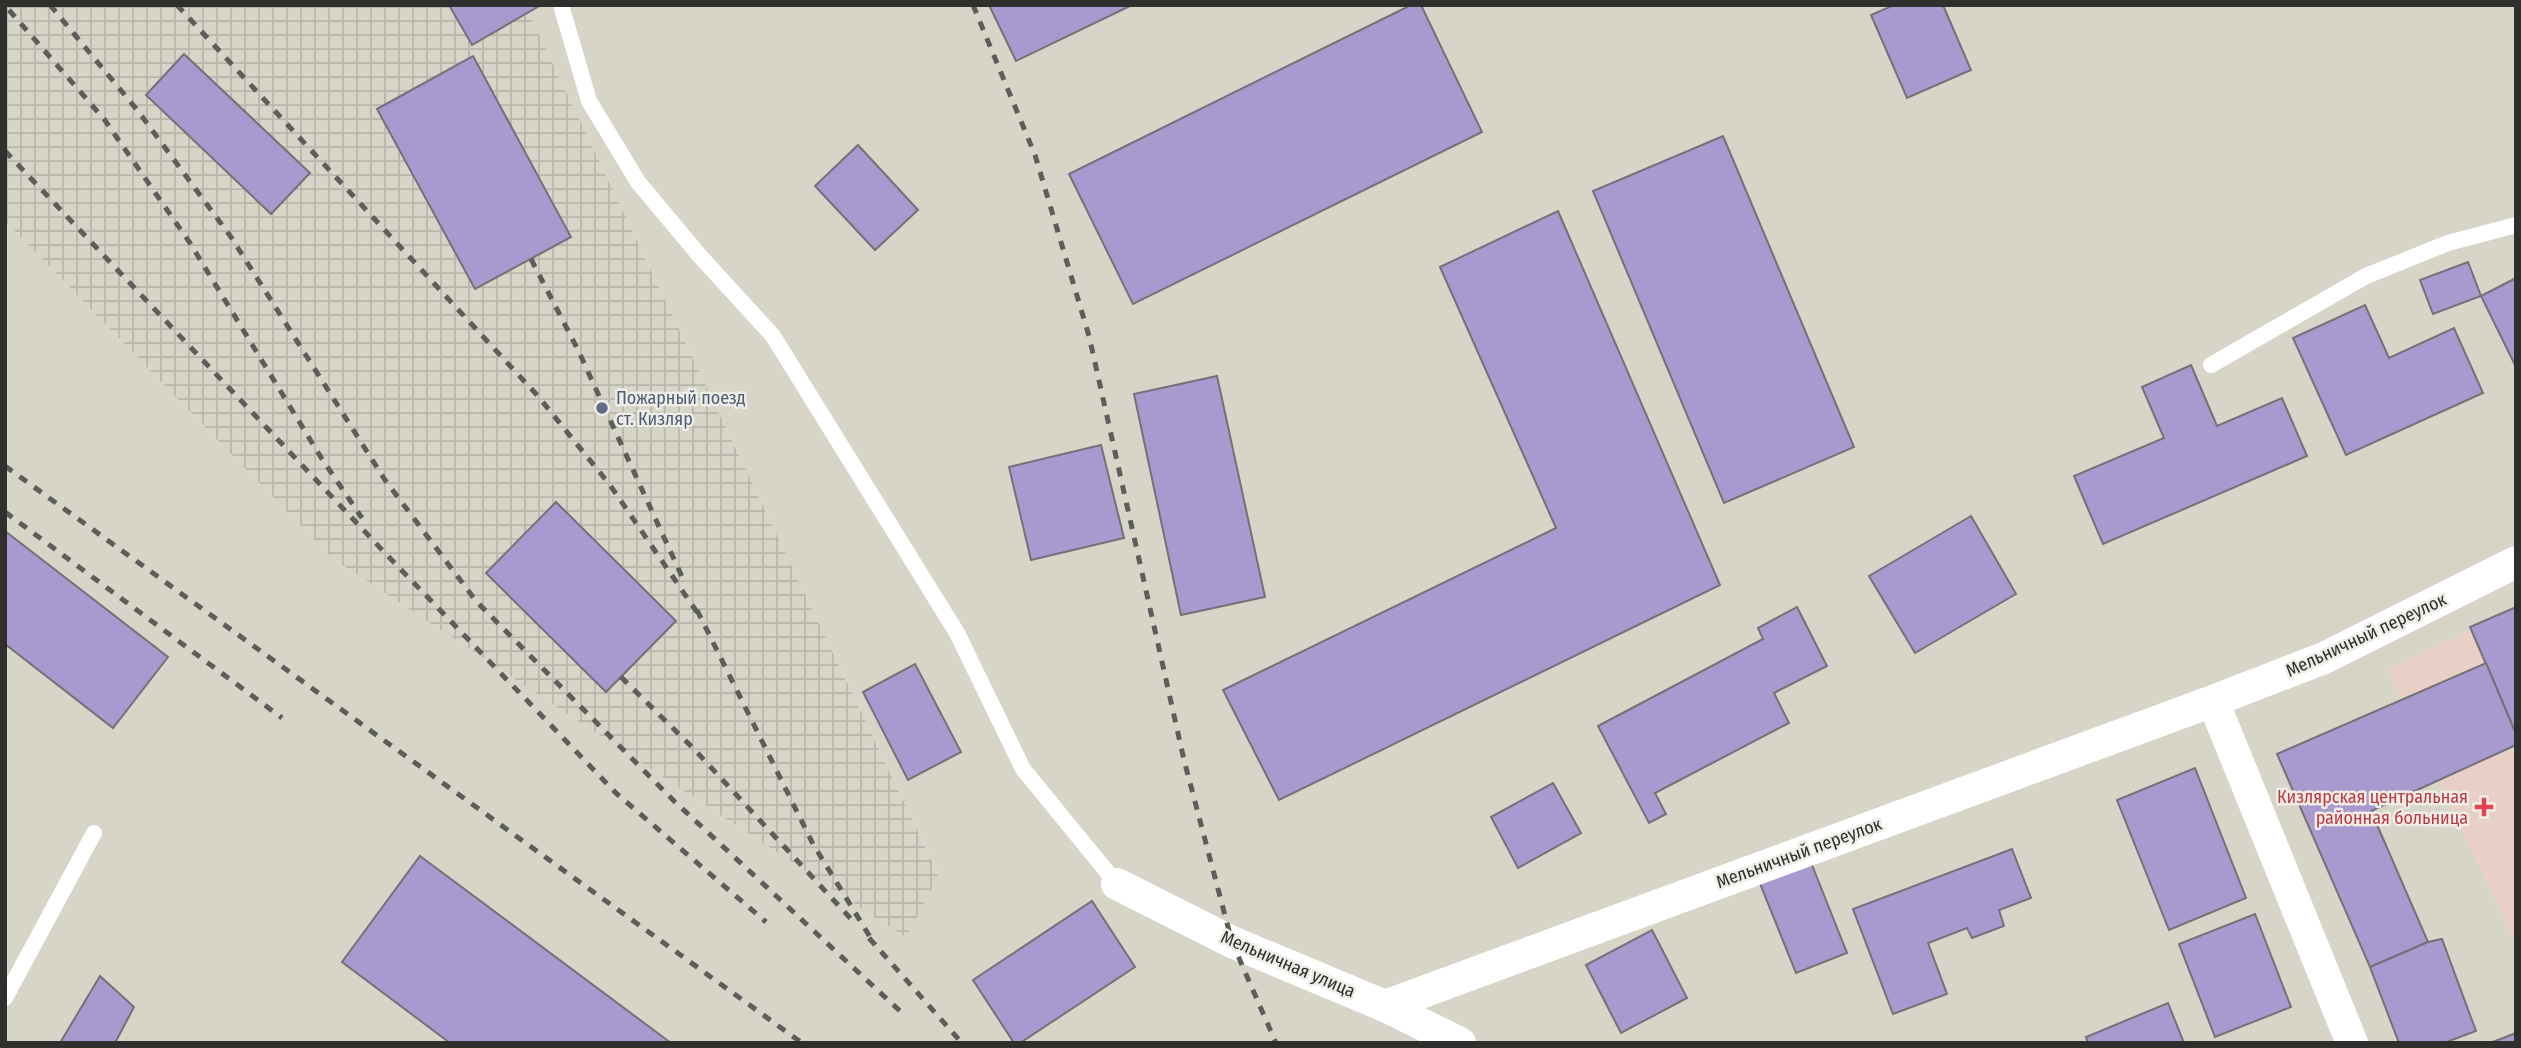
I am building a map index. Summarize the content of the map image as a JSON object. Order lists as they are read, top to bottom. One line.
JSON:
{"streets":{"street":["Мельничный переулок","Мельничная улица"]},"crossings":[["Мельничный переулок","Мельничная улица"]],"places":{"other":["Пожарный поезд ст. Кизляр"],"health":["Кизлярская центральная районная больница"]}}
